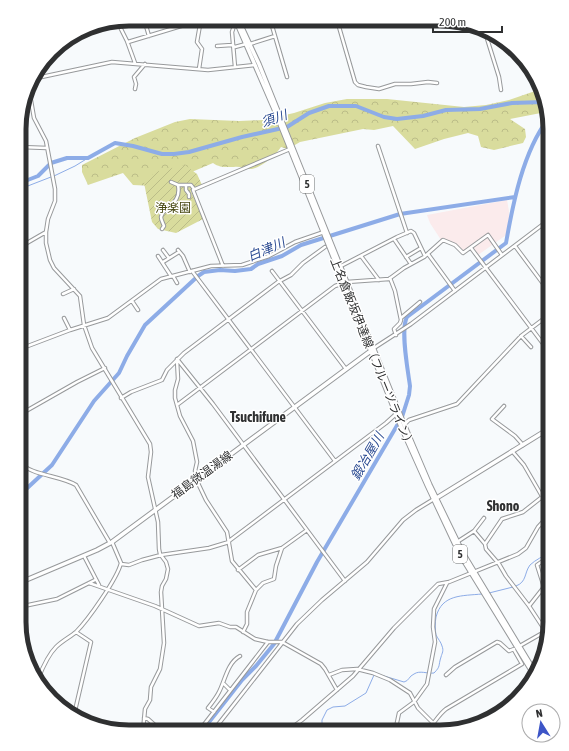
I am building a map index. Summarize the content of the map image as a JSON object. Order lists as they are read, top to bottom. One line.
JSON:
{"streets":{"main road":["5","上名倉飯坂伊達線（フルーツライン）","福島微温湯線"]},"crossings":[["上名倉飯坂伊達線（フルーツライン）","福島微温湯線"]],"districts":["Tsuchifune","Shono"],"water":["須川","白津川","鍛冶屋川"],"parks":["浄楽園"],"scale_bar":"200 m","north":"top"}
